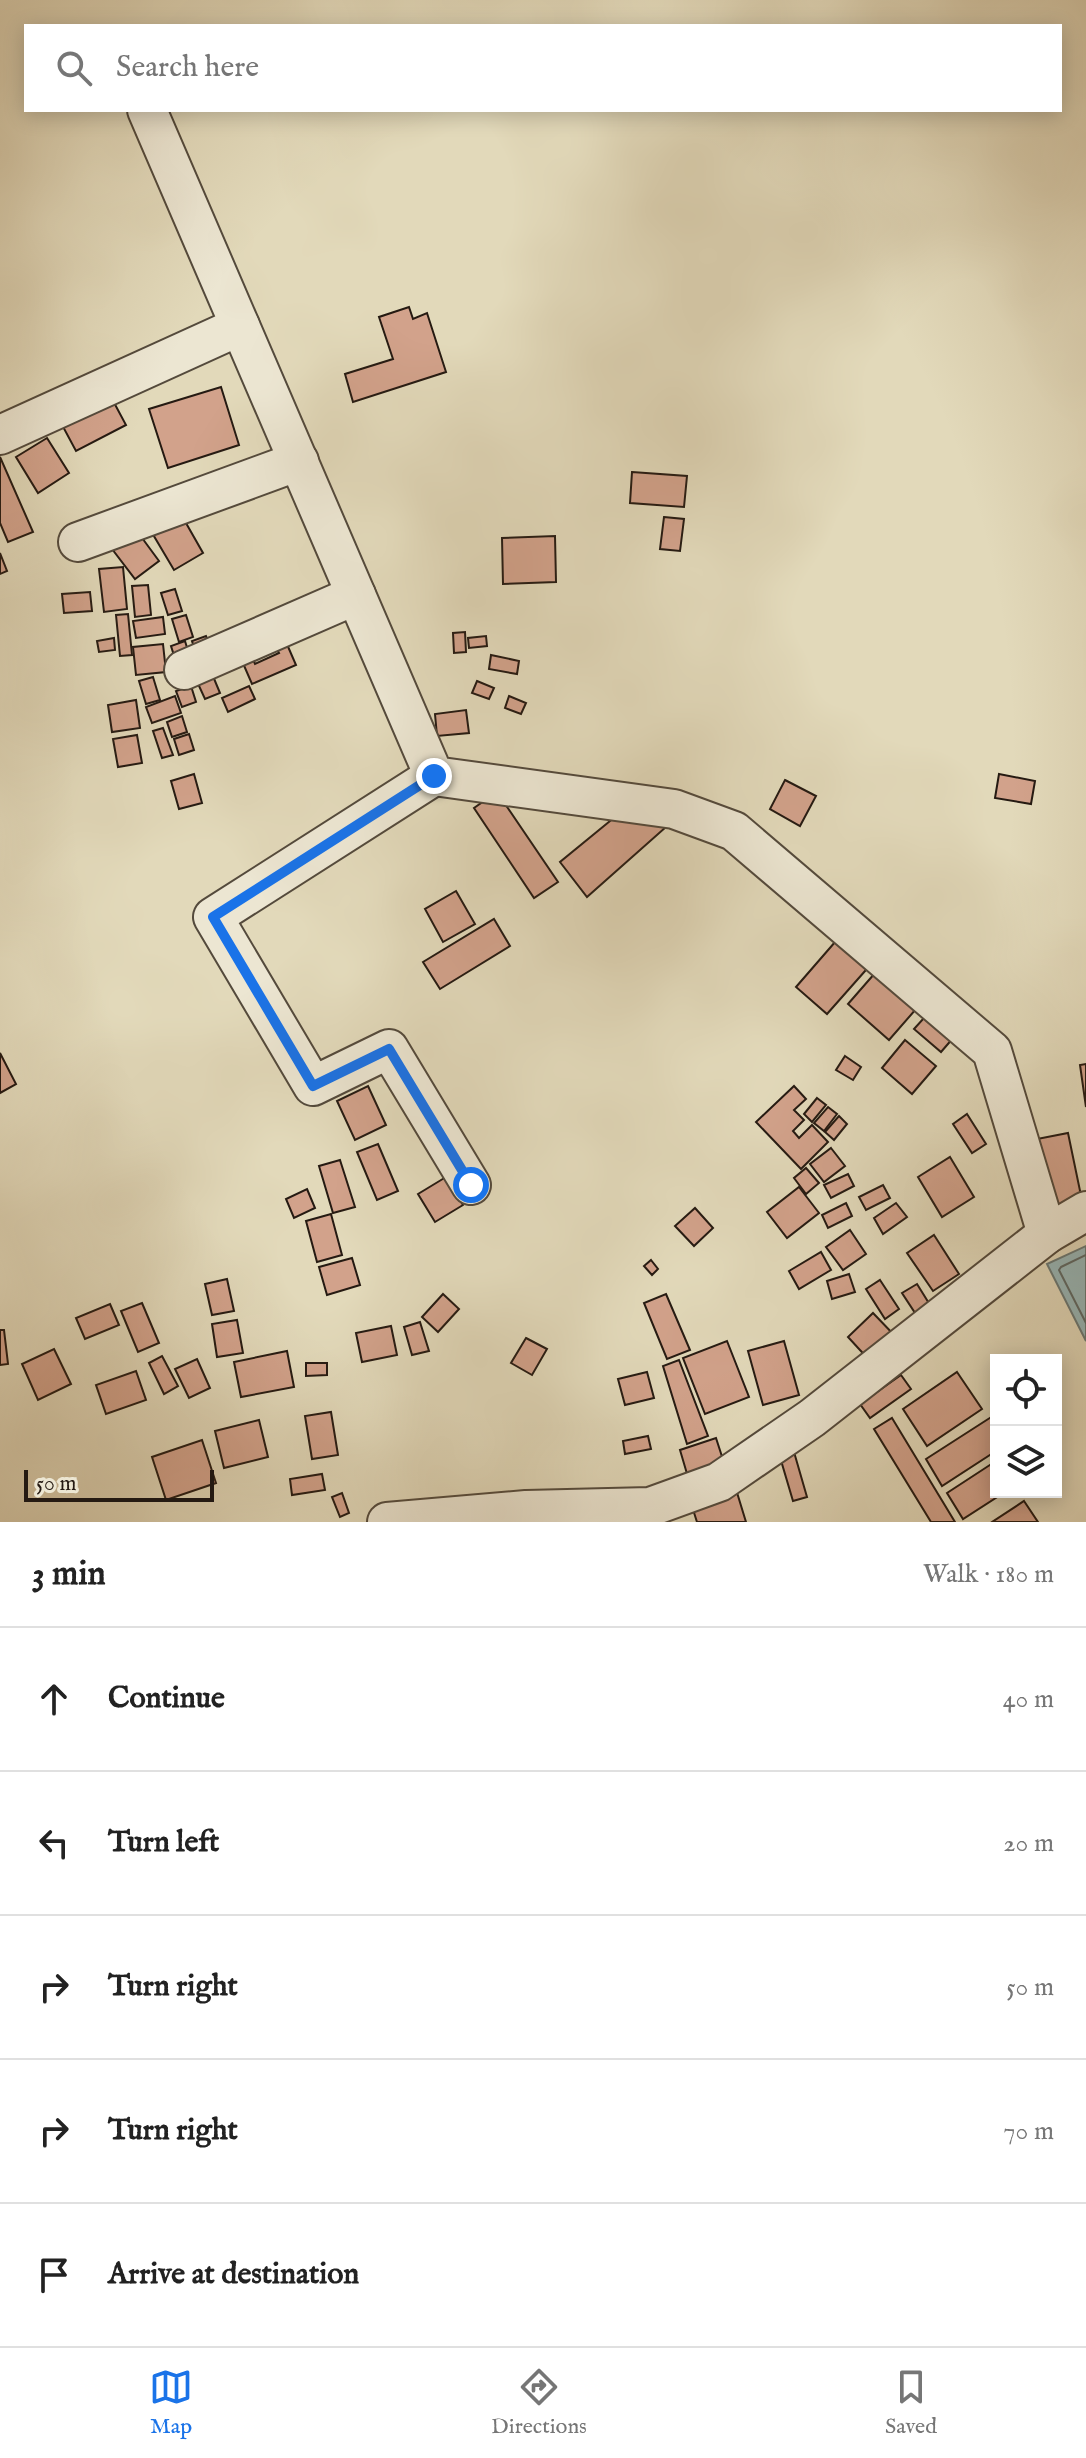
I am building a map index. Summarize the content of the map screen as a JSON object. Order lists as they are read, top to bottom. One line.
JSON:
{"scale_bar":"50 m","page":{"search":"Search here","scale":"50 m","heading":["3 min","Walk · 180 m"],"list":[["Continue","40 m"],["Turn left","20 m"],["Turn right","50 m"],["Turn right","70 m"],"Arrive at destination"],"nav":["Map","Directions","Saved"]}}
